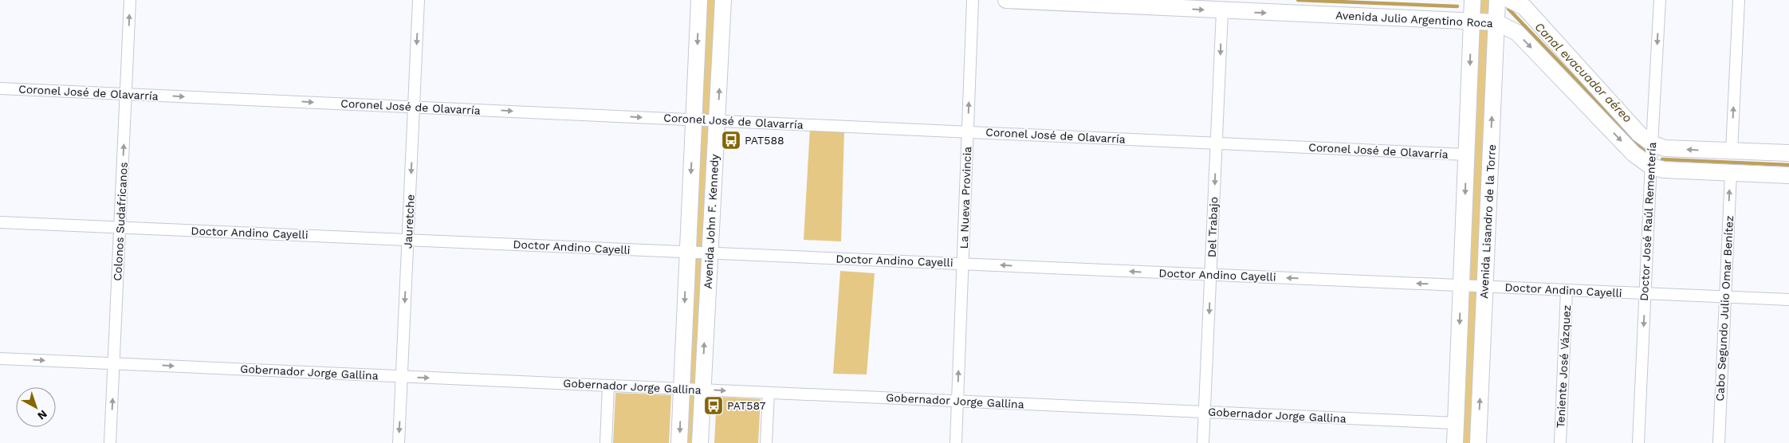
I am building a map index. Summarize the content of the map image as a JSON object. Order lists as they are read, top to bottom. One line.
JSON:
{"streets":{"main road":["Avenida Julio Argentino Roca","Avenida John F. Kennedy","Avenida Lisandro de la Torre"],"street":["Coronel José de Olavarría","La Nueva Provincia","Colonos Sudafricanos","Jauretche","Doctor José Raúl Rementería","Del Trabajo","Doctor Andino Cayelli","Cabo Segundo Julio Omar Benítez","Teniente José Vázquez","Gobernador Jorge Gallina"]},"crossings":[["Avenida Julio Argentino Roca","Avenida Lisandro de la Torre"],["Avenida Julio Argentino Roca","Doctor José Raúl Rementería"],["Avenida Julio Argentino Roca","Del Trabajo"],["Avenida Julio Argentino Roca","Cabo Segundo Julio Omar Benítez"],["Coronel José de Olavarría","La Nueva Provincia"],["Coronel José de Olavarría","Colonos Sudafricanos"],["Coronel José de Olavarría","Jauretche"],["Coronel José de Olavarría","Avenida John F. Kennedy"],["Coronel José de Olavarría","Del Trabajo"],["La Nueva Provincia","Doctor Andino Cayelli"],["La Nueva Provincia","Gobernador Jorge Gallina"],["Colonos Sudafricanos","Doctor Andino Cayelli"],["Colonos Sudafricanos","Gobernador Jorge Gallina"],["Jauretche","Doctor Andino Cayelli"],["Jauretche","Gobernador Jorge Gallina"],["Avenida John F. Kennedy","Doctor Andino Cayelli"],["Avenida John F. Kennedy","Gobernador Jorge Gallina"],["Avenida Lisandro de la Torre","Doctor Andino Cayelli"],["Doctor José Raúl Rementería","Doctor Andino Cayelli"],["Del Trabajo","Doctor Andino Cayelli"],["Del Trabajo","Gobernador Jorge Gallina"],["Doctor Andino Cayelli","Cabo Segundo Julio Omar Benítez"],["Doctor Andino Cayelli","Teniente José Vázquez"]],"one_way":["Avenida Julio Argentino Roca","Coronel José de Olavarría","La Nueva Provincia","Colonos Sudafricanos","Jauretche","Del Trabajo","Cabo Segundo Julio Omar Benítez","Gobernador Jorge Gallina"],"water":["Canal evacuador aéreo"],"places":{"bus stop":["PAT588","PAT587"]},"north":"bottom right"}
